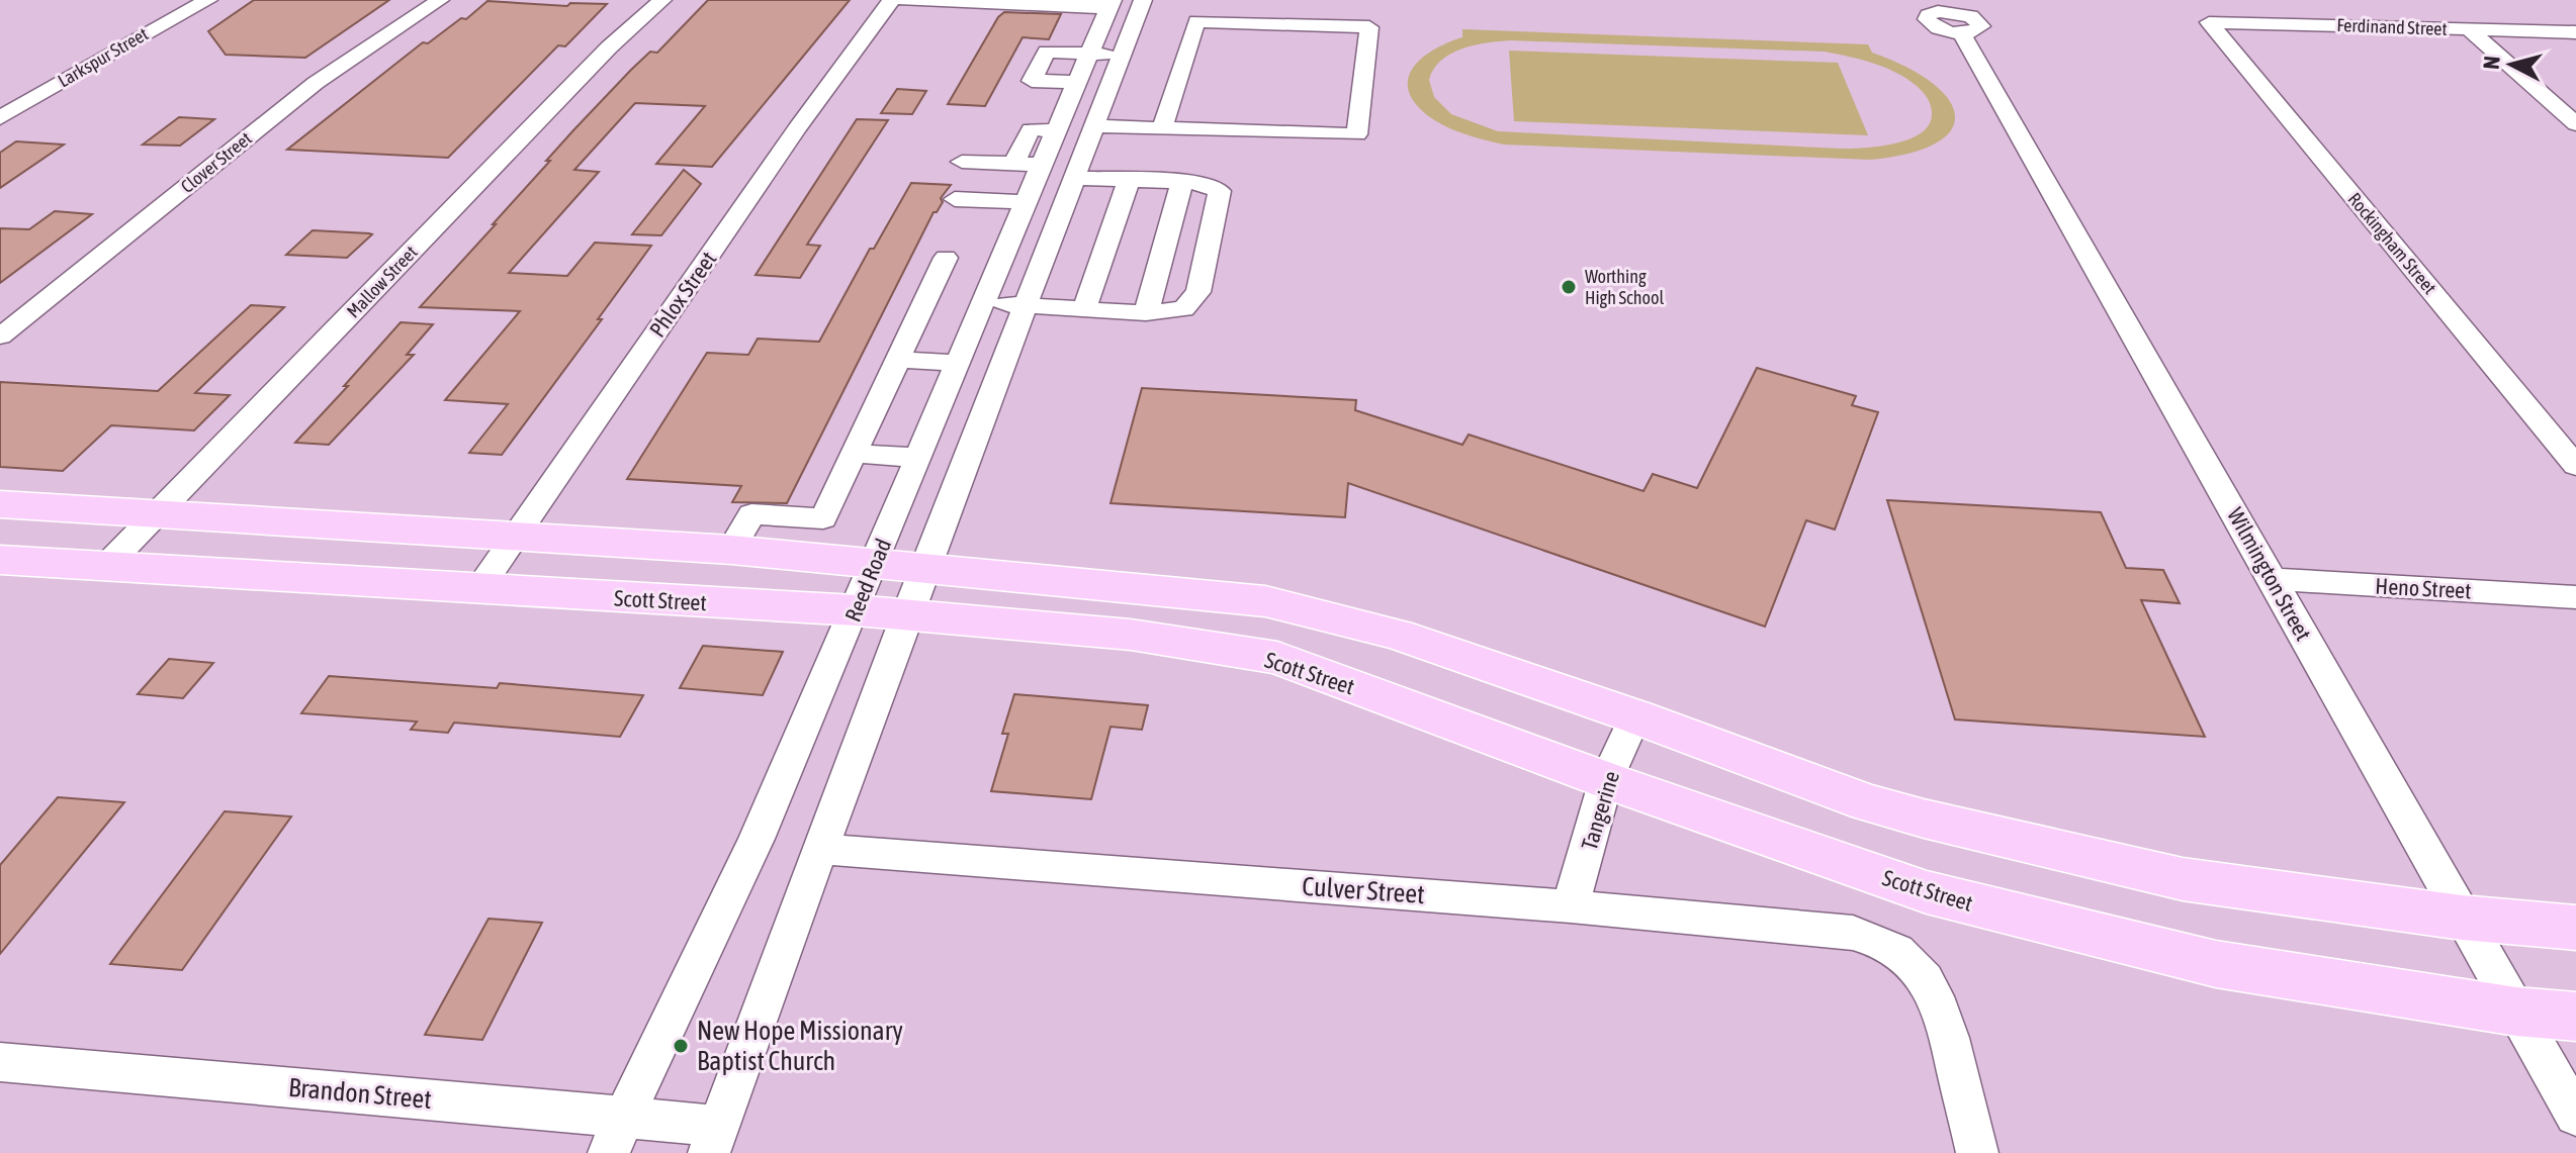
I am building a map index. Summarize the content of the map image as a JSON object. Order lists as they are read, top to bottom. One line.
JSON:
{"streets":{"main road":["Scott Street"],"street":["Ferdinand Street","Larkspur Street","Clover Street","Rockingham Street","Mallow Street","Phlox Street","Wilmington Street","Reed Road","Heno Street","Tangerine","Culver Street","Brandon Street"]},"crossings":[["Ferdinand Street","Rockingham Street"],["Mallow Street","Scott Street"],["Phlox Street","Scott Street"],["Wilmington Street","Heno Street"],["Wilmington Street","Scott Street"],["Reed Road","Scott Street"],["Reed Road","Brandon Street"],["Scott Street","Tangerine"],["Tangerine","Culver Street"]],"places":["Worthing High School","New Hope Missionary Baptist Church"],"north":"left"}
